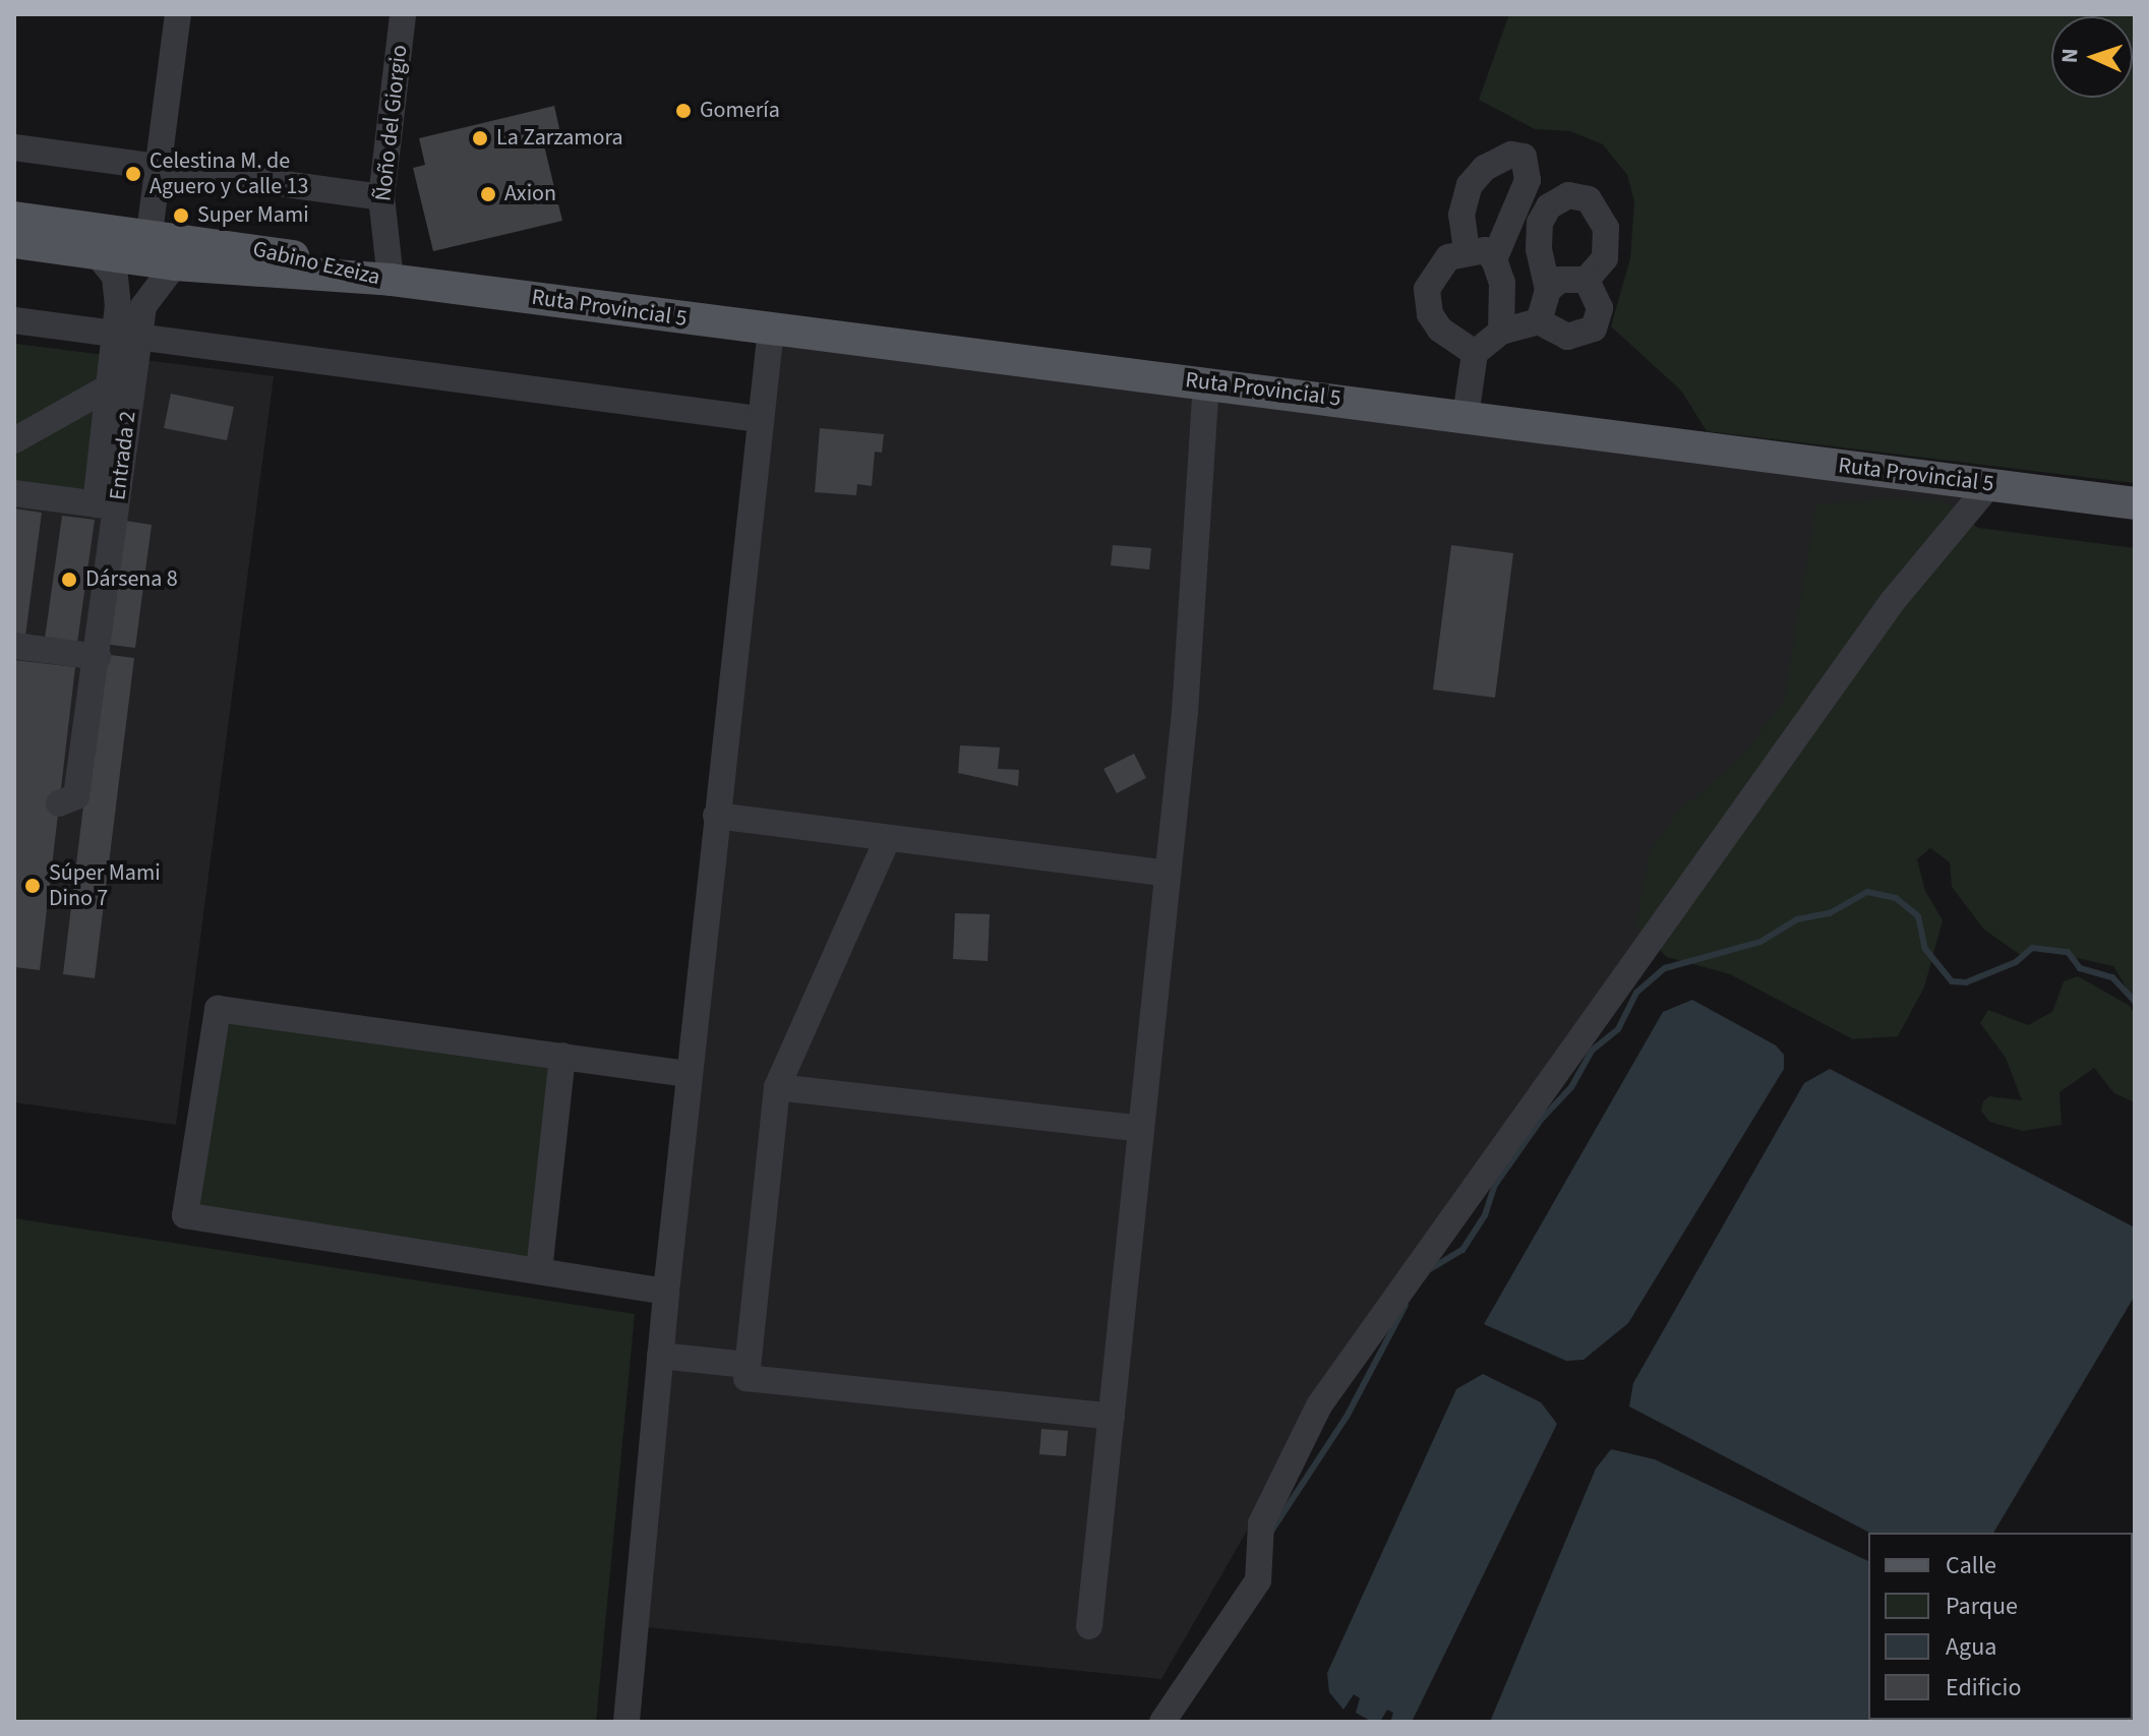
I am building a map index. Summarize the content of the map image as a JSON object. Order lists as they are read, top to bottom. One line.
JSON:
{"streets":{"main road":["Gabino Ezeiza","Ruta Provincial 5"],"street":["Ñoño del Giorgio","Entrada 2"]},"crossings":[["Ñoño del Giorgio","Gabino Ezeiza"],["Ñoño del Giorgio","Ruta Provincial 5"],["Gabino Ezeiza","Ruta Provincial 5"],["Gabino Ezeiza","Entrada 2"]],"places":["Gomería","La Zarzamora","Celestina M. de Aguero y Calle 13","Axion","Super Mami","Dársena 8","Súper Mami Dino 7"],"legend":["Calle","Parque","Agua","Edificio"],"north":"left"}
